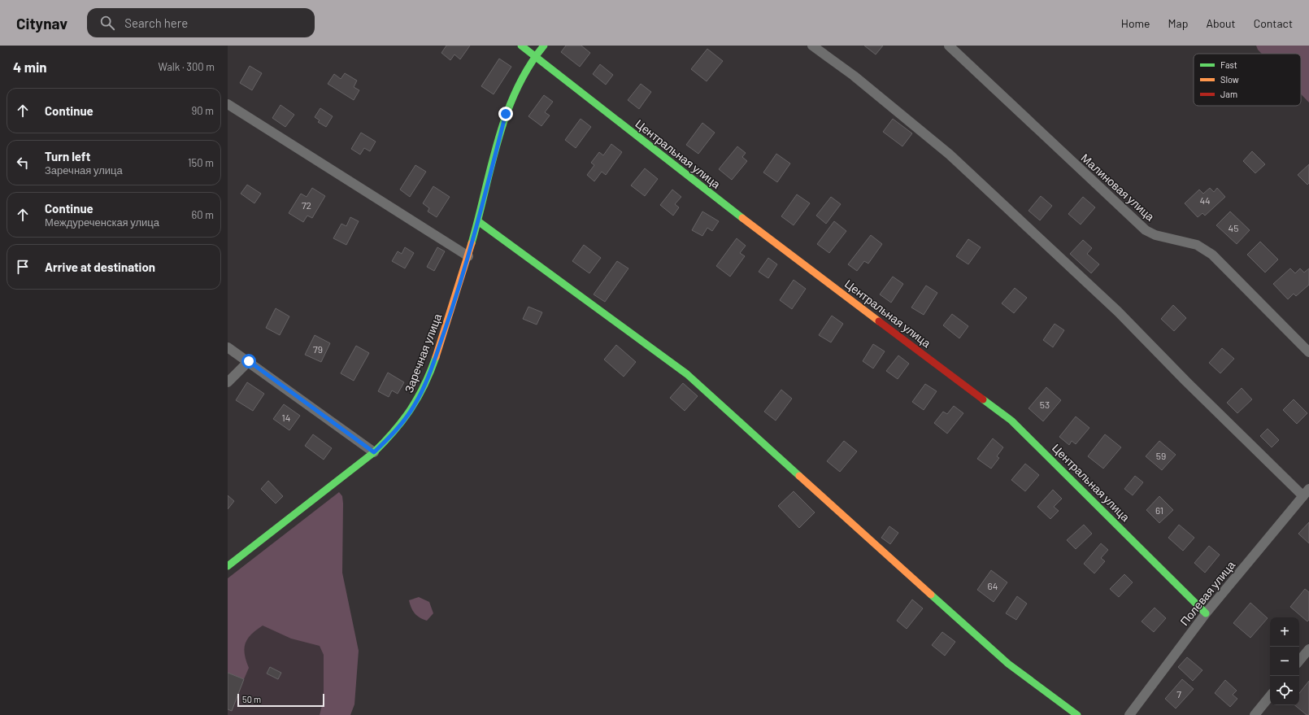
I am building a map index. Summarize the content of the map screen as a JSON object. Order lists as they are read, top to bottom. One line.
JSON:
{"streets":{"street":["Центральная улица","Малиновая улица","Заречная улица","Полевая улица"]},"crossings":[["Центральная улица","Заречная улица"],["Центральная улица","Полевая улица"]],"house_numbers":["44","72","45","79","53","14","59","61","64","7"],"legend":["Fast","Slow","Jam"],"scale_bar":"50 m","page":{"header":"Citynav","search":"Search here","nav":["Home","Map","About","Contact"],"heading":["4 min","Walk · 300 m"],"list":[["Continue","90 m"],["Turn left","Заречная улица","150 m"],["Continue","Междуреченская улица","60 m"],"Arrive at destination"],"map_buttons":["+","−"],"scale":"50 m"}}
